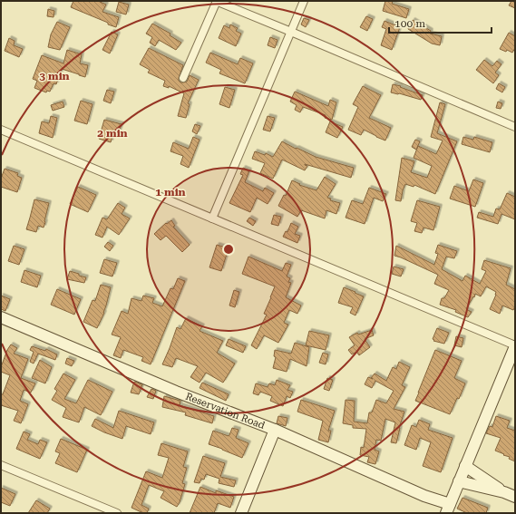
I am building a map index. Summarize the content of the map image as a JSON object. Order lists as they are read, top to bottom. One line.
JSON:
{"streets":{"street":["Reservation Road"]},"scale_bar":"100 m","rings":["3 min","2 min","1 min"]}
